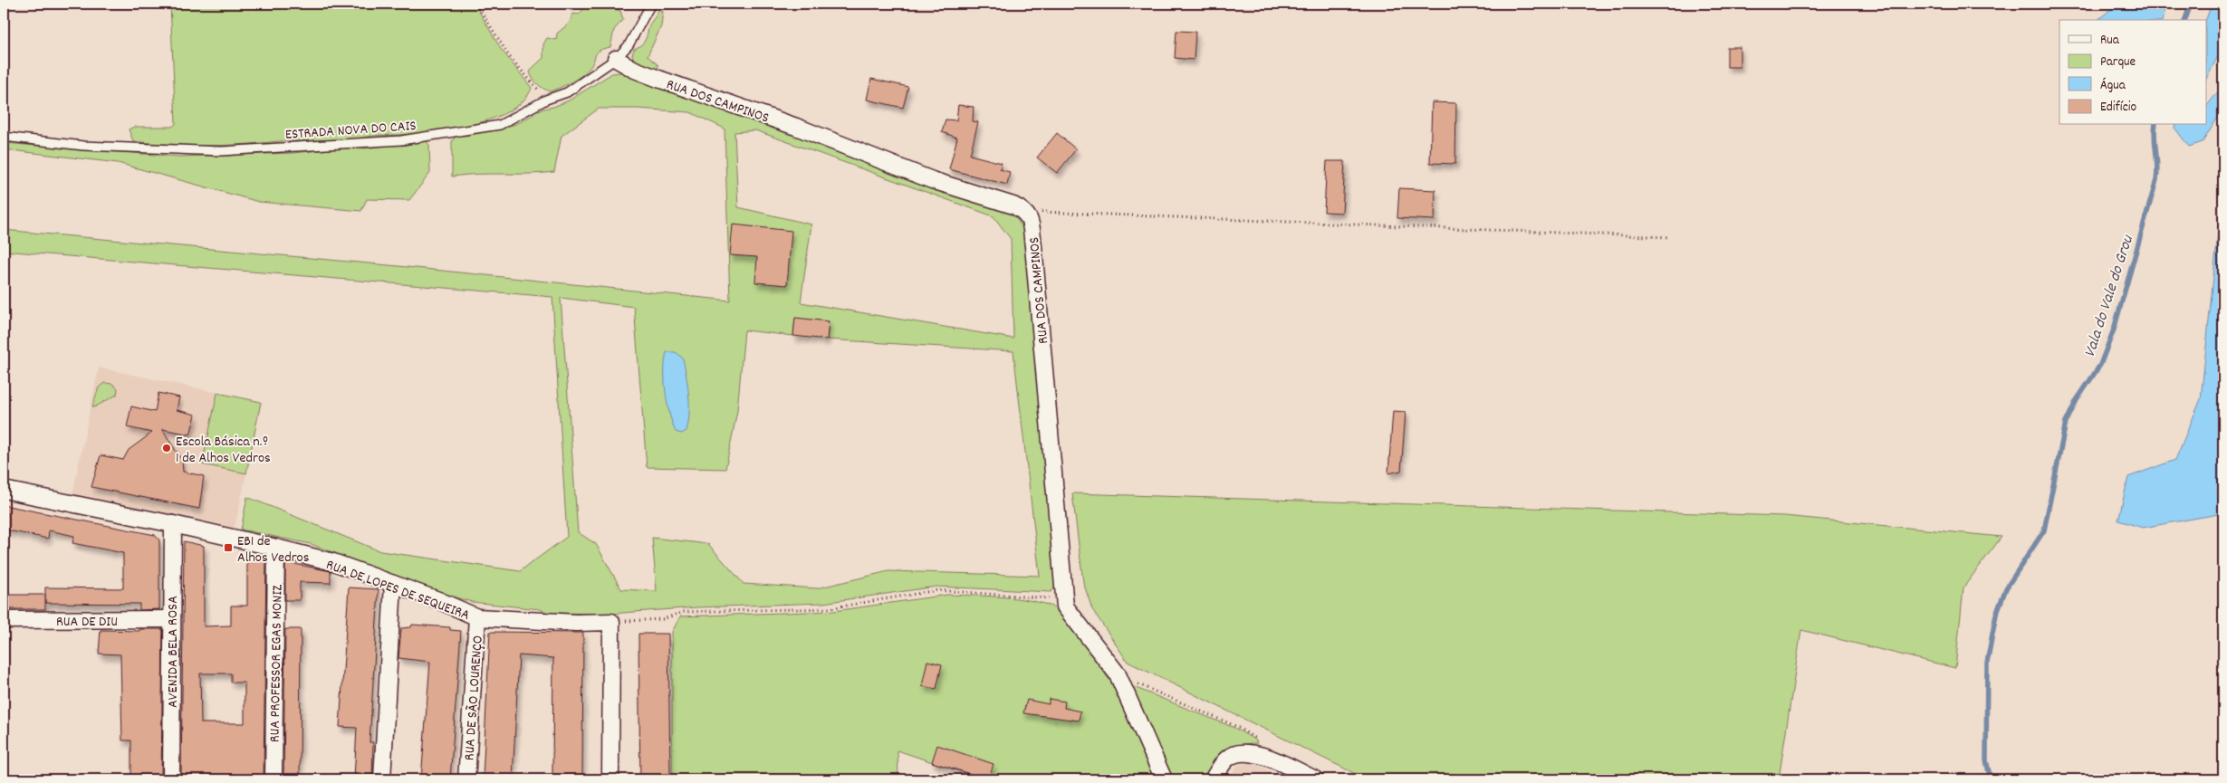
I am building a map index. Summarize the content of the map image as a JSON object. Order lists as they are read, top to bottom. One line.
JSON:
{"streets":{"street":["RUA DOS CAMPINOS","RUA DE LOPES DE SEQUEIRA","RUA DE DIU","AVENIDA BELA ROSA","RUA PROFESSOR EGAS MONIZ","RUA DE SÃO LOURENÇO"],"lane":["ESTRADA NOVA DO CAIS"]},"crossings":[["RUA DOS CAMPINOS","ESTRADA NOVA DO CAIS"],["RUA DE LOPES DE SEQUEIRA","AVENIDA BELA ROSA"],["RUA DE LOPES DE SEQUEIRA","RUA PROFESSOR EGAS MONIZ"],["RUA DE LOPES DE SEQUEIRA","RUA DE SÃO LOURENÇO"],["RUA DE DIU","AVENIDA BELA ROSA"]],"water":["Vala do Vale do Grou"],"places":{"other":["Escola Básica n.º 1 de Alhos Vedros"],"transit":["EB1 de Alhos Vedros"]},"legend":["Rua","Parque","Água","Edifício"]}
